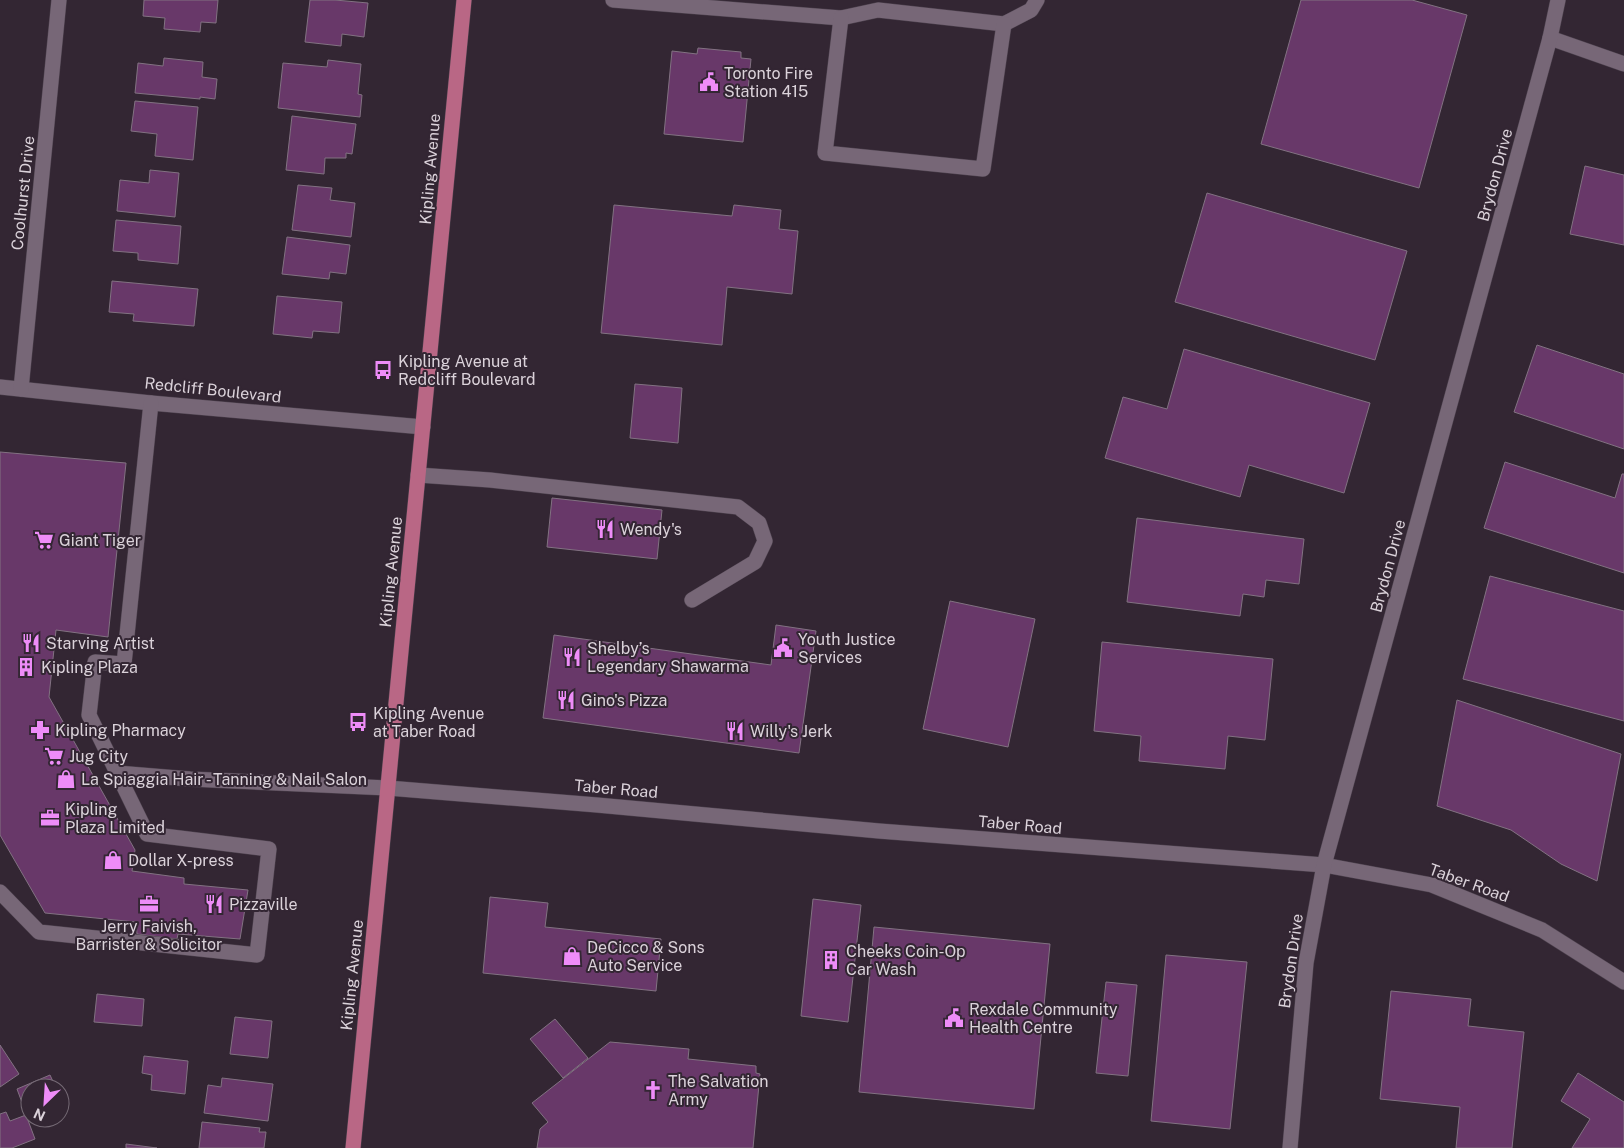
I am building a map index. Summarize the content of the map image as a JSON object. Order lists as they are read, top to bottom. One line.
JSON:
{"streets":{"main road":["Kipling Avenue"],"street":["Brydon Drive","Coolhurst Drive","Redcliff Boulevard","Taber Road"]},"crossings":[["Kipling Avenue","Redcliff Boulevard"],["Kipling Avenue","Taber Road"],["Brydon Drive","Taber Road"],["Coolhurst Drive","Redcliff Boulevard"]],"places":{"public building":["Toronto Fire Station 415","Youth Justice Services","Rexdale Community Health Centre"],"bus stop":["Kipling Avenue at Redcliff Boulevard","Kipling Avenue at Taber Road"],"restaurant":["Wendy's","Starving Artist","Shelby’s Legendary Shawarma","Gino's Pizza","Willy's Jerk","Pizzaville"],"supermarket":["Giant Tiger","Jug City"],"building":["Kipling Plaza","Cheeks Coin-Op Car Wash"],"pharmacy":["Kipling Pharmacy"],"shop":["La Spiaggia Hair - Tanning & Nail Salon","Dollar X-press","DeCicco & Sons Auto Service"],"office":["Kipling Plaza Limited","Jerry Faivish, Barrister & Solicitor"],"church":["The Salvation Army"]},"north":"bottom left"}
